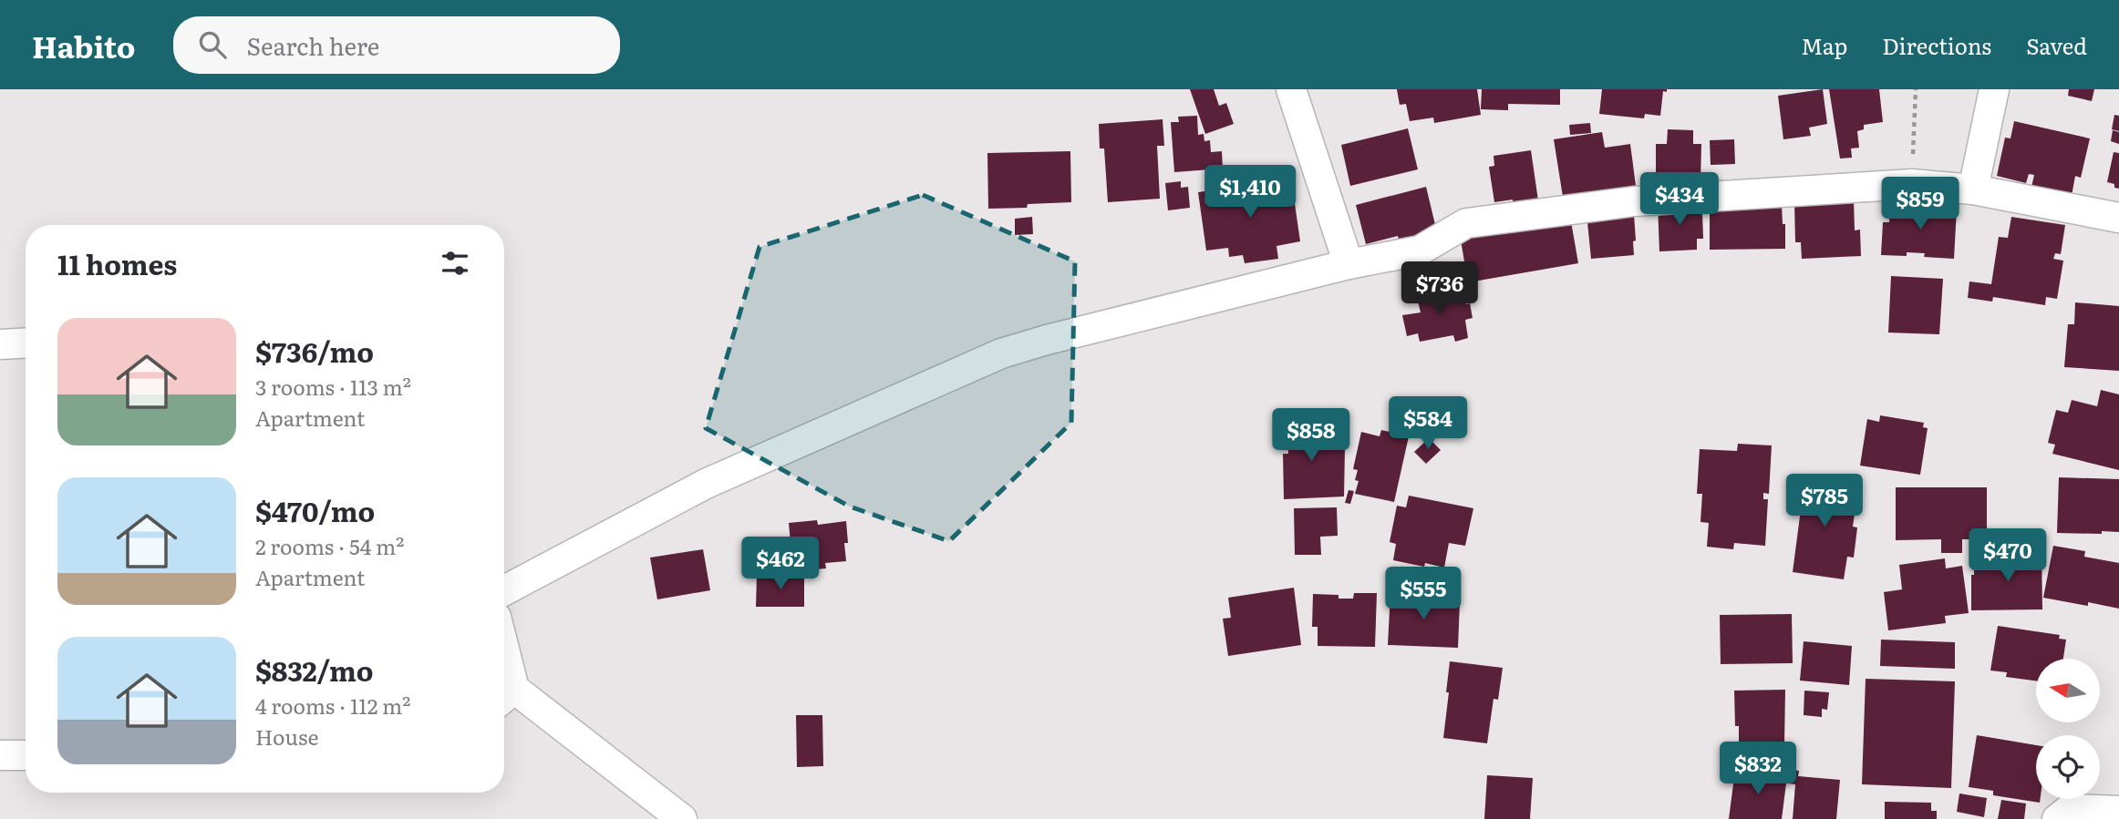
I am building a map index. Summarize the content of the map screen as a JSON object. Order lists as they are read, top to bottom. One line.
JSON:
{"north":"left","page":{"header":"Habito","search":"Search here","nav":["Map","Directions","Saved"],"price":["$1,410","$434","$859","$736","$584","$858","$785","$470","$462","$555","$832"],"heading":"11 homes","list":[{"name":"$736/mo","note":"3 rooms · 113 m² · Apartment"},{"name":"$470/mo","note":"2 rooms · 54 m² · Apartment"},{"name":"$832/mo","note":"4 rooms · 112 m² · House"}]}}
